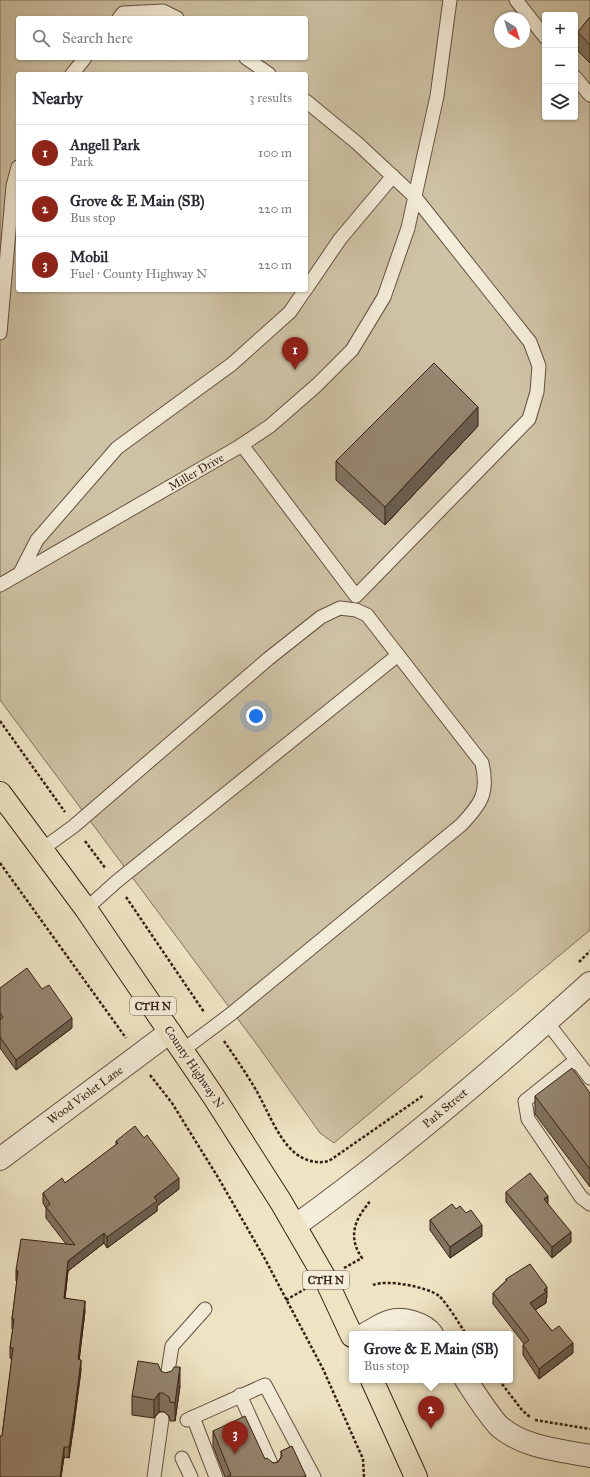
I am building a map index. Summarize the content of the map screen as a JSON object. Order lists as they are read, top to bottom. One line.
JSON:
{"streets":{"main road":["CTH N","County Highway N"],"street":["Wood Violet Lane","Park Street"],"lane":["Miller Drive"]},"crossings":[["County Highway N","Wood Violet Lane"],["County Highway N","Park Street"]],"north":"bottom right","page":{"map_buttons":["+","−"],"search":"Search here","heading":["Nearby","3 results"],"list":[{"mark":"1","name":"Angell Park","note":"Park","value":"100 m"},{"mark":"2","name":"Grove & E Main (SB)","note":"Bus stop","value":"220 m"},{"mark":"3","name":"Mobil","note":"Fuel · County Highway N","value":"220 m"}],"pins":["1","2","3"],"popup":["Grove & E Main (SB)","Bus stop"]}}
